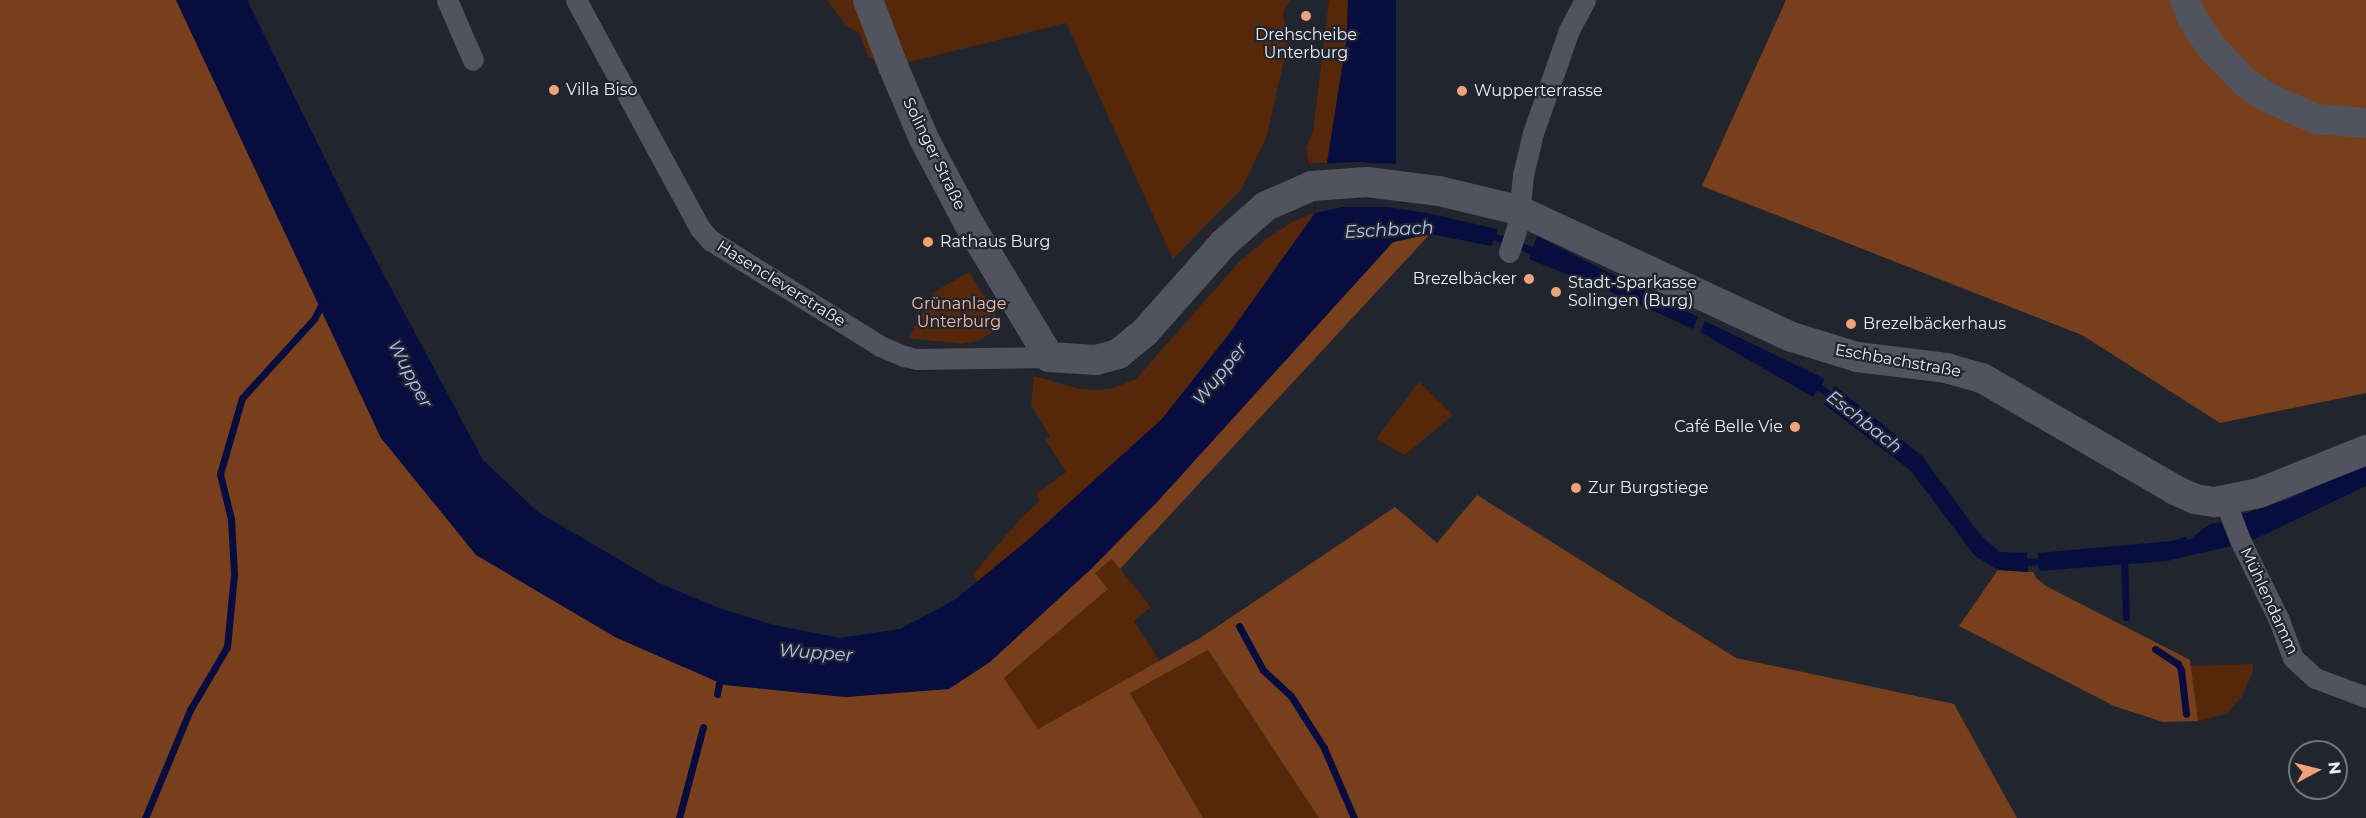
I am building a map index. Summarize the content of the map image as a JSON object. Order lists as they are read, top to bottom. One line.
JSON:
{"streets":{"main road":["Solinger Straße","Eschbachstraße"],"street":["Hasencleverstraße","Mühlendamm"]},"crossings":[["Solinger Straße","Hasencleverstraße"],["Solinger Straße","Eschbachstraße"],["Hasencleverstraße","Eschbachstraße"],["Eschbachstraße","Mühlendamm"]],"water":["Eschbach","Wupper"],"parks":["Grünanlage Unterburg"],"places":["Drehscheibe Unterburg","Villa Biso","Wupperterrasse","Rathaus Burg","Brezelbäcker","Stadt-Sparkasse Solingen (Burg)","Brezelbäckerhaus","Café Belle Vie","Zur Burgstiege"],"north":"right"}
